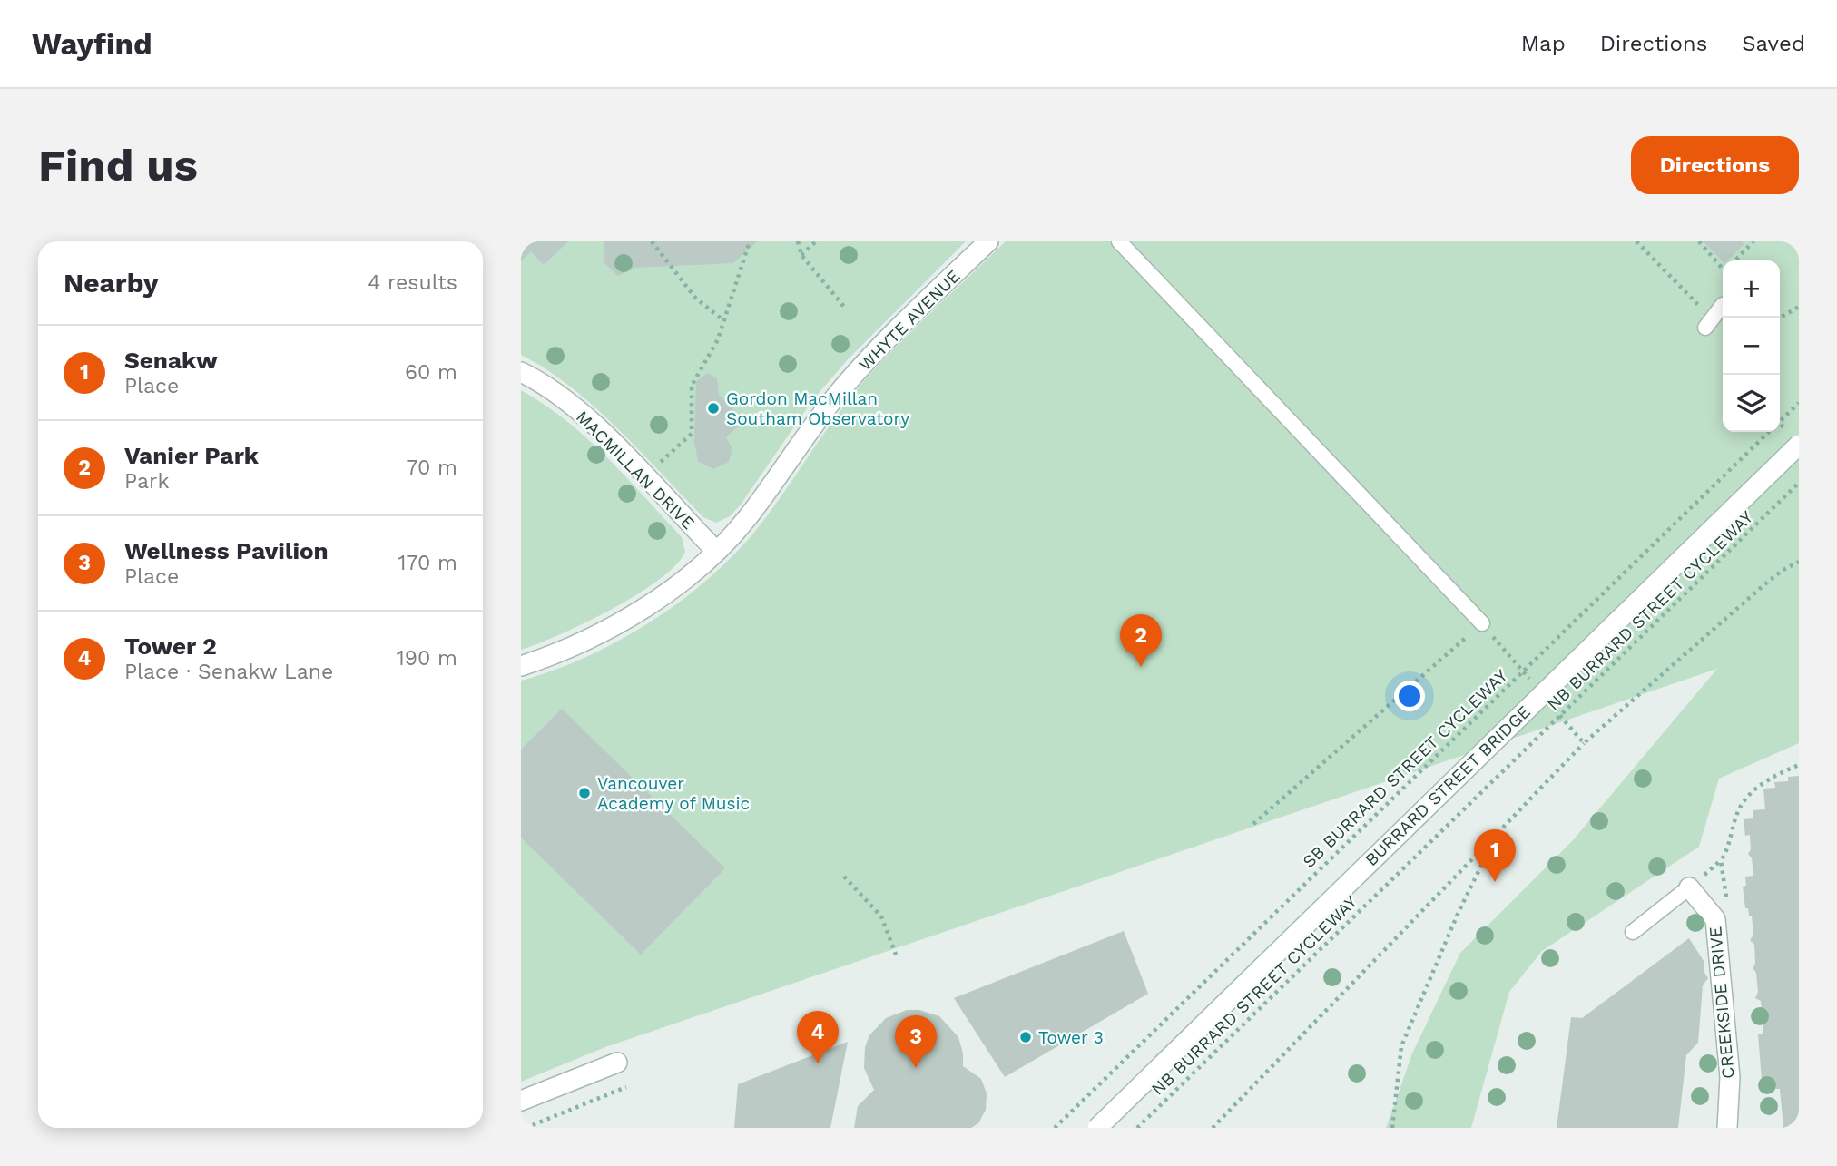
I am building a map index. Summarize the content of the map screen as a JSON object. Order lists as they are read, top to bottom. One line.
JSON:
{"streets":{"street":["WHYTE AVENUE","MACMILLAN DRIVE","BURRARD STREET BRIDGE","CREEKSIDE DRIVE"],"path":["NB BURRARD STREET CYCLEWAY","SB BURRARD STREET CYCLEWAY"]},"crossings":[["WHYTE AVENUE","MACMILLAN DRIVE"]],"places":["Gordon MacMillan Southam Observatory","Vancouver Academy of Music","Tower 3"],"page":{"header":"Wayfind","nav":["Map","Directions","Saved"],"buttons":"Directions","title":"Find us","heading":["Nearby","4 results"],"map_buttons":["+","−"],"list":[{"mark":"1","name":"Senakw","note":"Place","value":"60 m"},{"mark":"2","name":"Vanier Park","note":"Park","value":"70 m"},{"mark":"3","name":"Wellness Pavilion","note":"Place","value":"170 m"},{"mark":"4","name":"Tower 2","note":"Place · Senakw Lane","value":"190 m"}],"pins":["2","1","4","3"]}}
